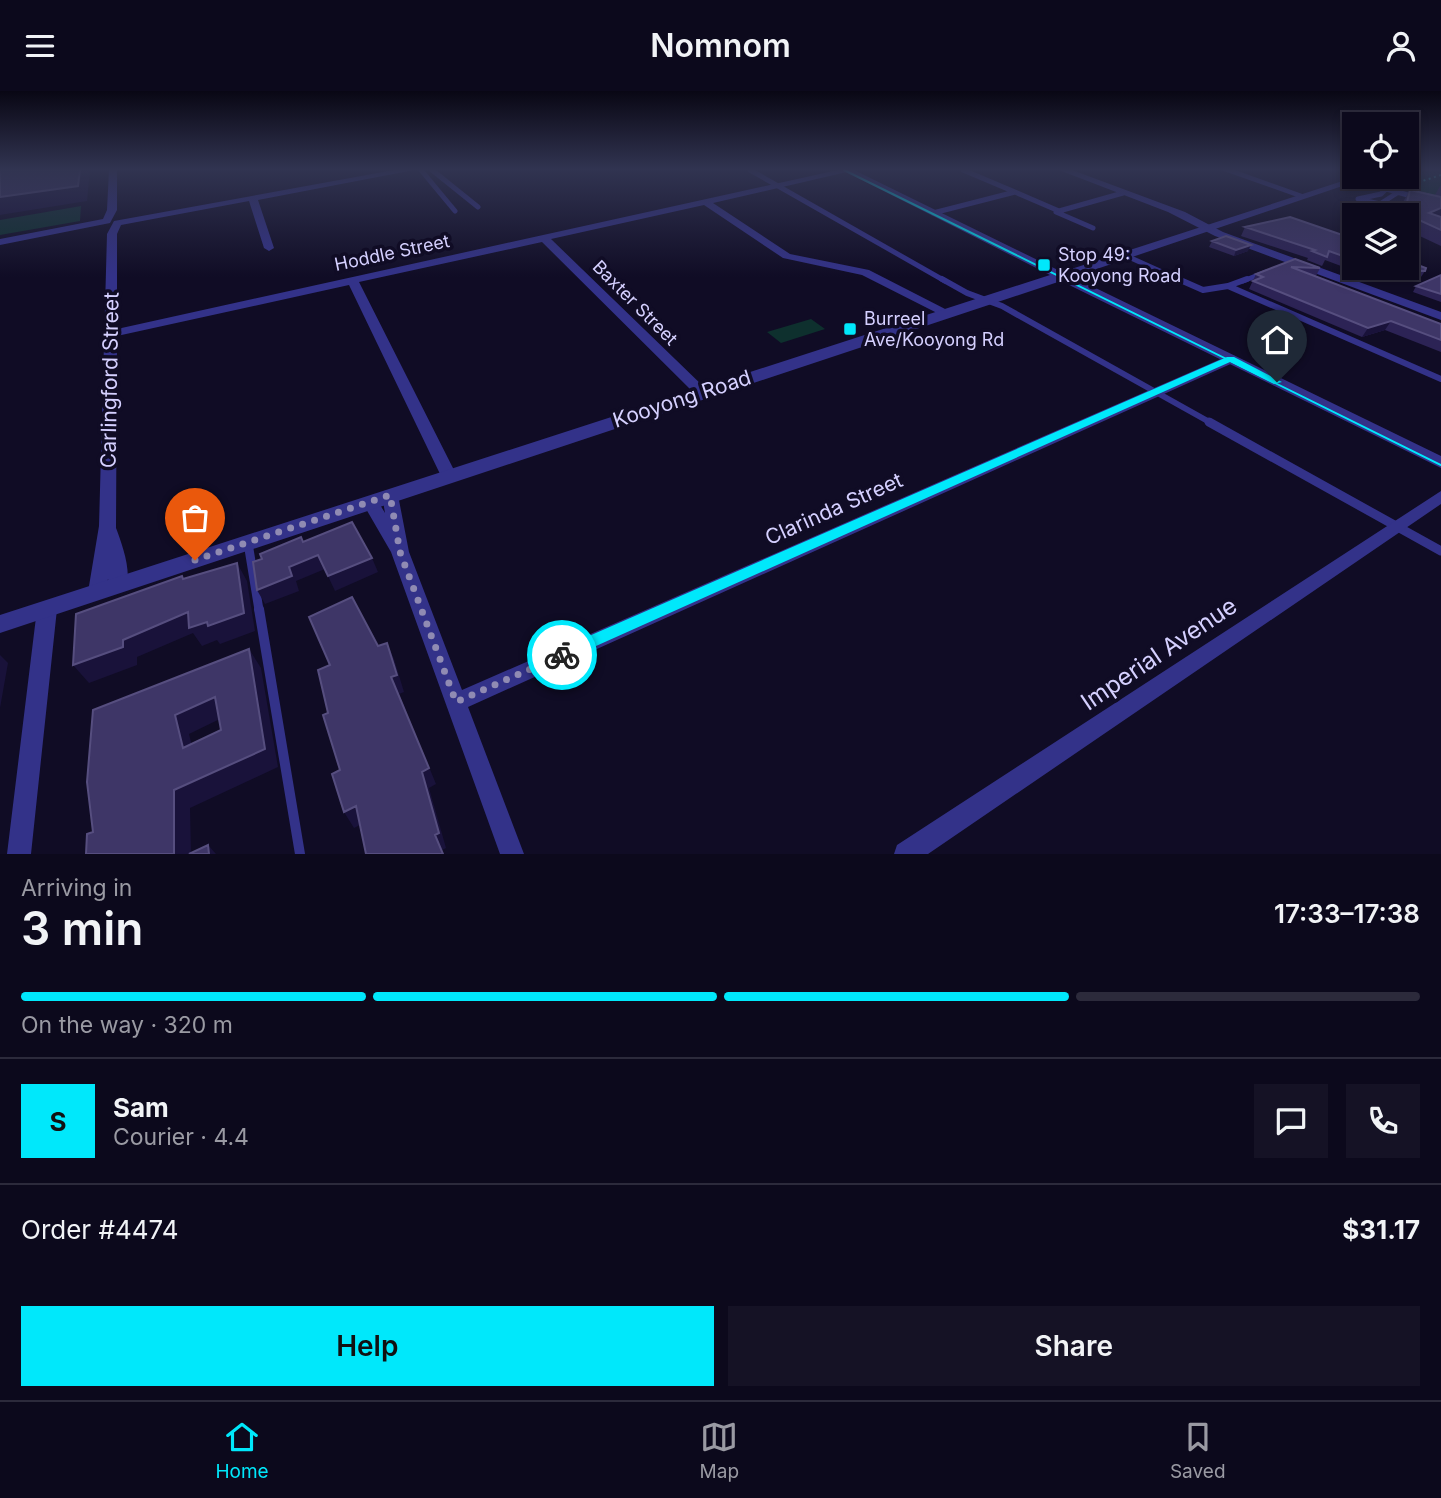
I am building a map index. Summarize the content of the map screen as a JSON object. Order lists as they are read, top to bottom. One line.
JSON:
{"streets":{"street":["Hoddle Street","Baxter Street","Carlingford Street","Kooyong Road","Clarinda Street","Imperial Avenue"]},"crossings":[["Hoddle Street","Baxter Street"],["Hoddle Street","Carlingford Street"],["Baxter Street","Kooyong Road"],["Carlingford Street","Kooyong Road"]],"places":{"transit":["Stop 49: Kooyong Road","Burreel Ave/Kooyong Rd"]},"page":{"header":"Nomnom","heading":["3 min","Arriving in","17:33–17:38"],"panel":["Sam","Courier · 4.4","Order #4474","$31.17"],"bar":"On the way · 320 m","round":"S","buttons":["Help","Share"],"tabs":["Home","Map","Saved"]}}
